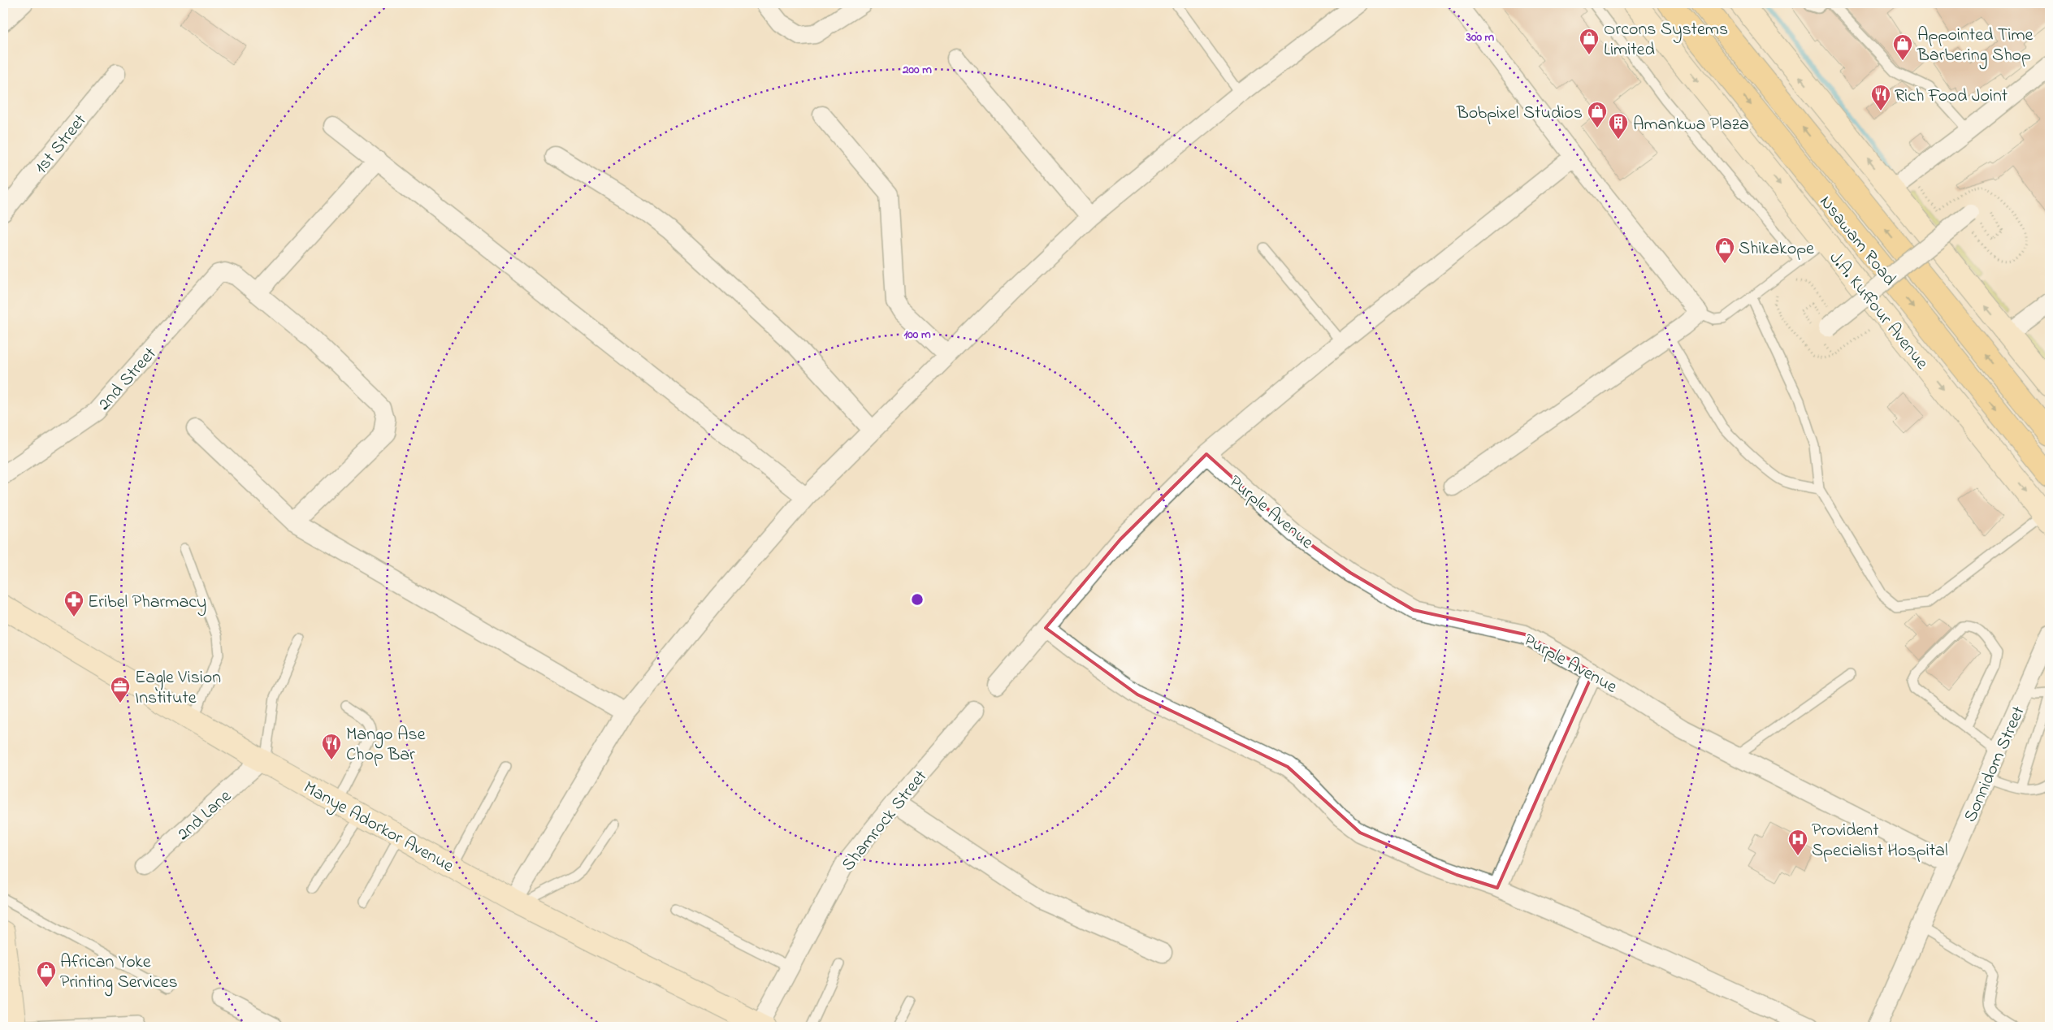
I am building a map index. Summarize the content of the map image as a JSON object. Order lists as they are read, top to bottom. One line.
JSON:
{"streets":{"highway":["Nsawam Road"],"main road":["J.A. Kuffour Avenue","Manye Adorkor Avenue"],"street":["1st Street","2nd Street","Purple Avenue","Sonnidom Street","2nd Lane","Shamrock Street"]},"crossings":[["Purple Avenue","Sonnidom Street"],["2nd Lane","Manye Adorkor Avenue"],["Shamrock Street","Manye Adorkor Avenue"]],"places":{"shop":["Orcons Systems Limited","Appointed Time Barbering Shop","Bobpixel Studios","Shikakope","African Yoke Printing Services"],"restaurant":["Rich Food Joint","Mango Ase Chop Bar"],"building":["Amankwa Plaza"],"pharmacy":["Eribel Pharmacy"],"office":["Eagle Vision Institute"],"hospital":["Provident Specialist Hospital"]},"rings":["300 m","200 m","100 m"]}
